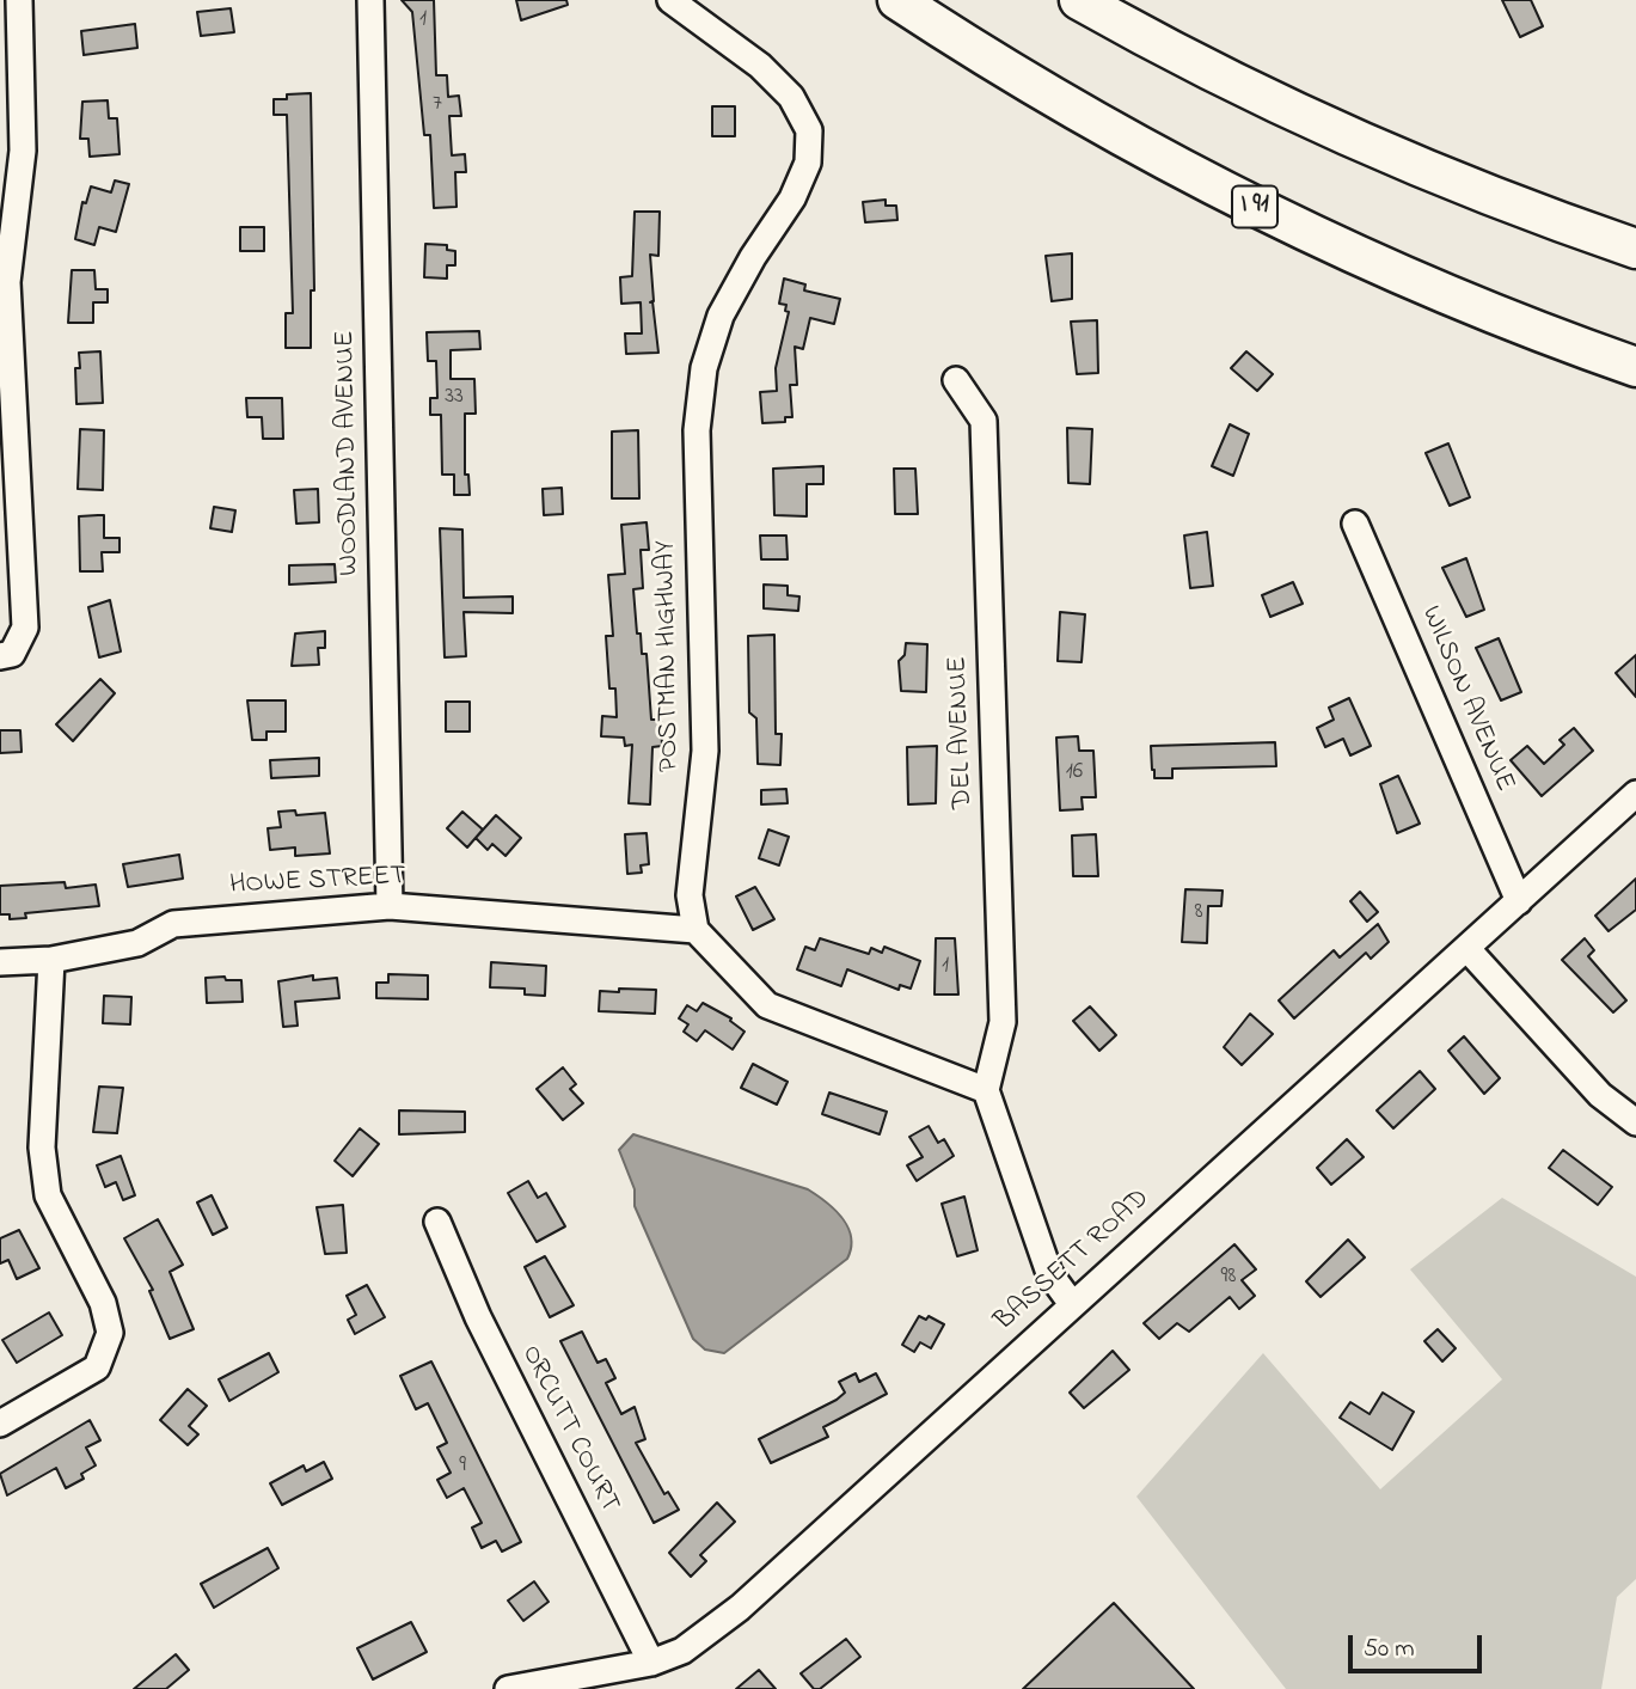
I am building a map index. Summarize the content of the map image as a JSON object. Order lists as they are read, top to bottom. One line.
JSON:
{"streets":{"highway":["I 91"],"street":["WOODLAND AVENUE","POSTMAN HIGHWAY","WILSON AVENUE","DEL AVENUE","HOWE STREET","BASSETT ROAD","ORCUTT COURT"]},"crossings":[["WOODLAND AVENUE","HOWE STREET"],["POSTMAN HIGHWAY","HOWE STREET"],["WILSON AVENUE","BASSETT ROAD"],["BASSETT ROAD","ORCUTT COURT"]],"house_numbers":["1","7","33","16","8","1","98","9"],"scale_bar":"50 m"}
